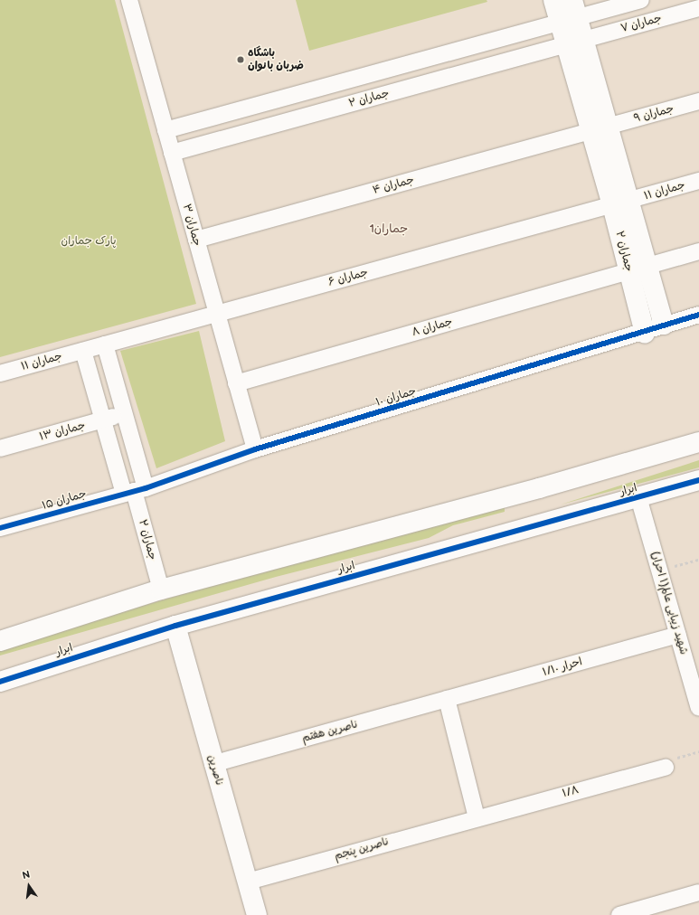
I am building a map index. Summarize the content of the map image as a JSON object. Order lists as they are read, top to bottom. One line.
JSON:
{"streets":{"street":["جماران ۷","جماران ۲","جماران ۹","جماران ۴","جماران ۱۱","جماران ۳","جماران ۶","جماران ۸","جماران ۱۰","جماران ۱۳","ابرار","جماران ۱۵","شهید زیبایی عالم(۱ احرار)","۱/۱۰ احرار","ناصرین هفتم","ناصرین","۱/۸","ناصرین پنجم"]},"crossings":[["جماران ۷","جماران ۲"],["جماران ۲","جماران ۹"],["جماران ۲","جماران ۴"],["جماران ۲","جماران ۱۱"],["جماران ۲","جماران ۳"],["جماران ۲","جماران ۶"],["جماران ۲","جماران ۸"],["جماران ۲","جماران ۱۰"],["جماران ۲","جماران ۱۵"],["جماران ۹","جماران ۴"],["جماران ۴","جماران ۳"],["جماران ۱۱","جماران ۶"],["جماران ۳","جماران ۶"],["جماران ۳","جماران ۸"],["جماران ۳","جماران ۱۰"],["جماران ۱۰","جماران ۱۵"],["ابرار","شهید زیبایی عالم(۱ احرار)"],["ابرار","ناصرین"],["شهید زیبایی عالم(۱ احرار)","۱/۱۰ احرار"],["۱/۱۰ احرار","ناصرین هفتم"],["ناصرین هفتم","ناصرین"],["ناصرین","ناصرین پنجم"],["۱/۸","ناصرین پنجم"]],"districts":["جماران1"],"parks":["پارک جماران"],"places":["باشگاه ضربان بانوان"],"north":"top"}
